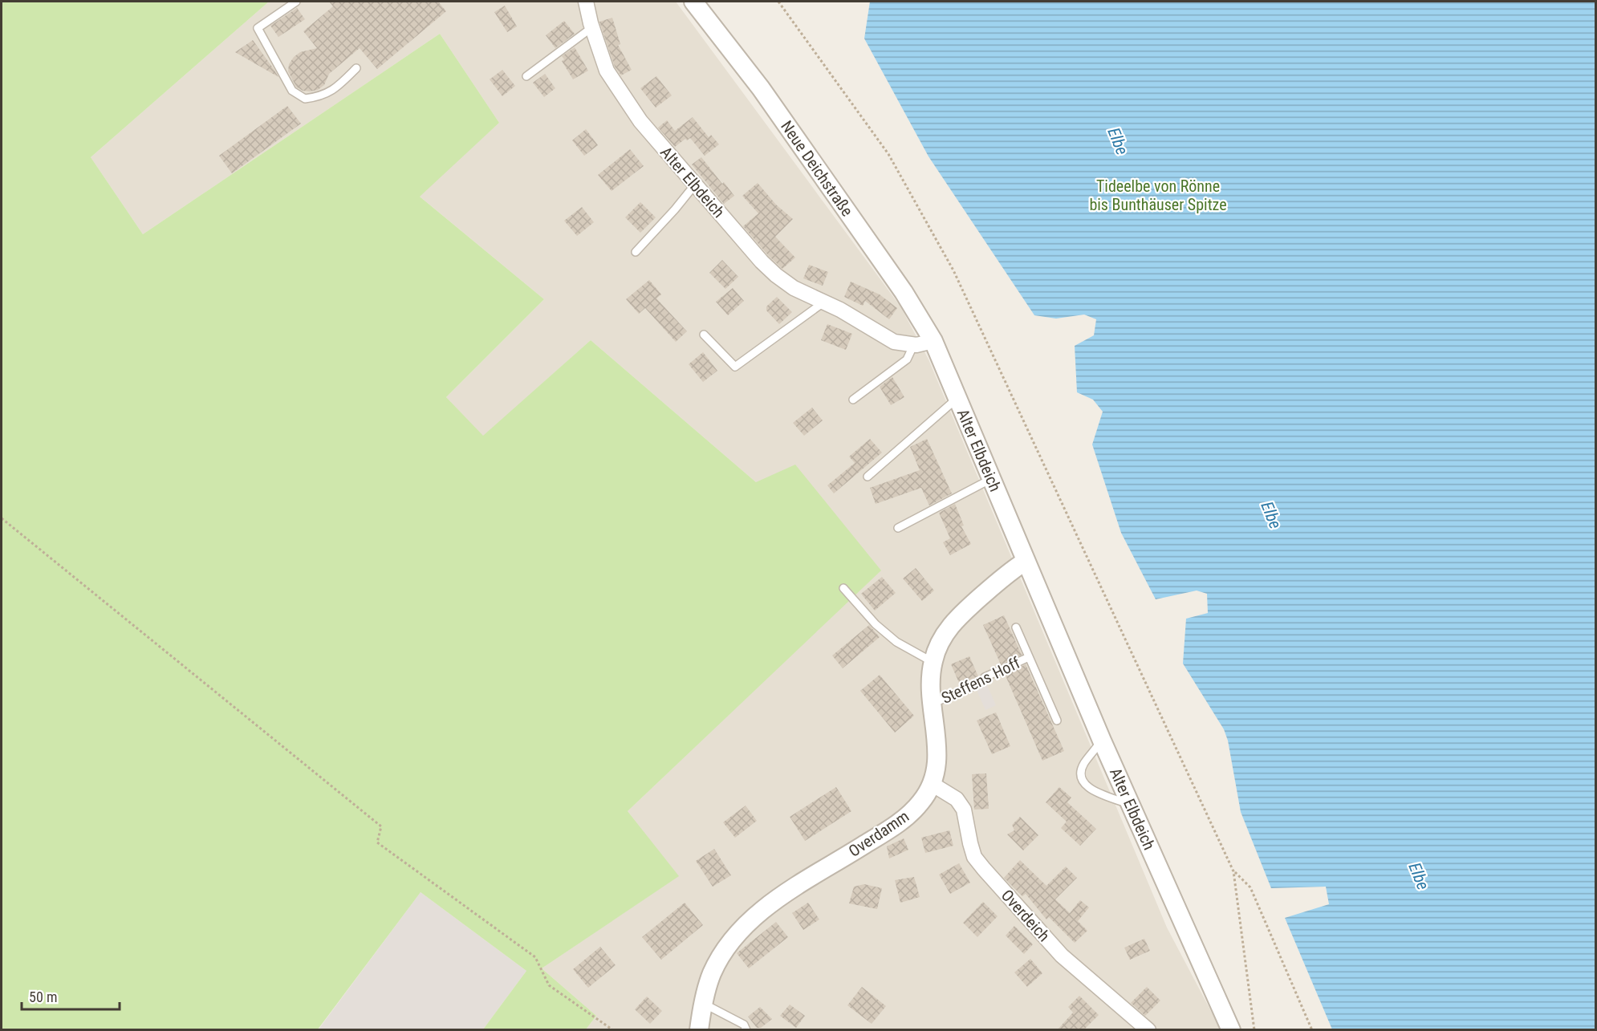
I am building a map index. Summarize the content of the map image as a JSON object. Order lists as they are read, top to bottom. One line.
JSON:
{"streets":{"street":["Neue Deichstraße","Alter Elbdeich","Overdamm","Overdeich"],"lane":["Steffens Hoff"]},"crossings":[["Neue Deichstraße","Alter Elbdeich"],["Alter Elbdeich","Overdamm"],["Steffens Hoff","Overdamm"],["Overdamm","Overdeich"]],"water":["Elbe"],"parks":["Tideelbe von Rönne bis Bunthäuser Spitze"],"scale_bar":"50 m"}
